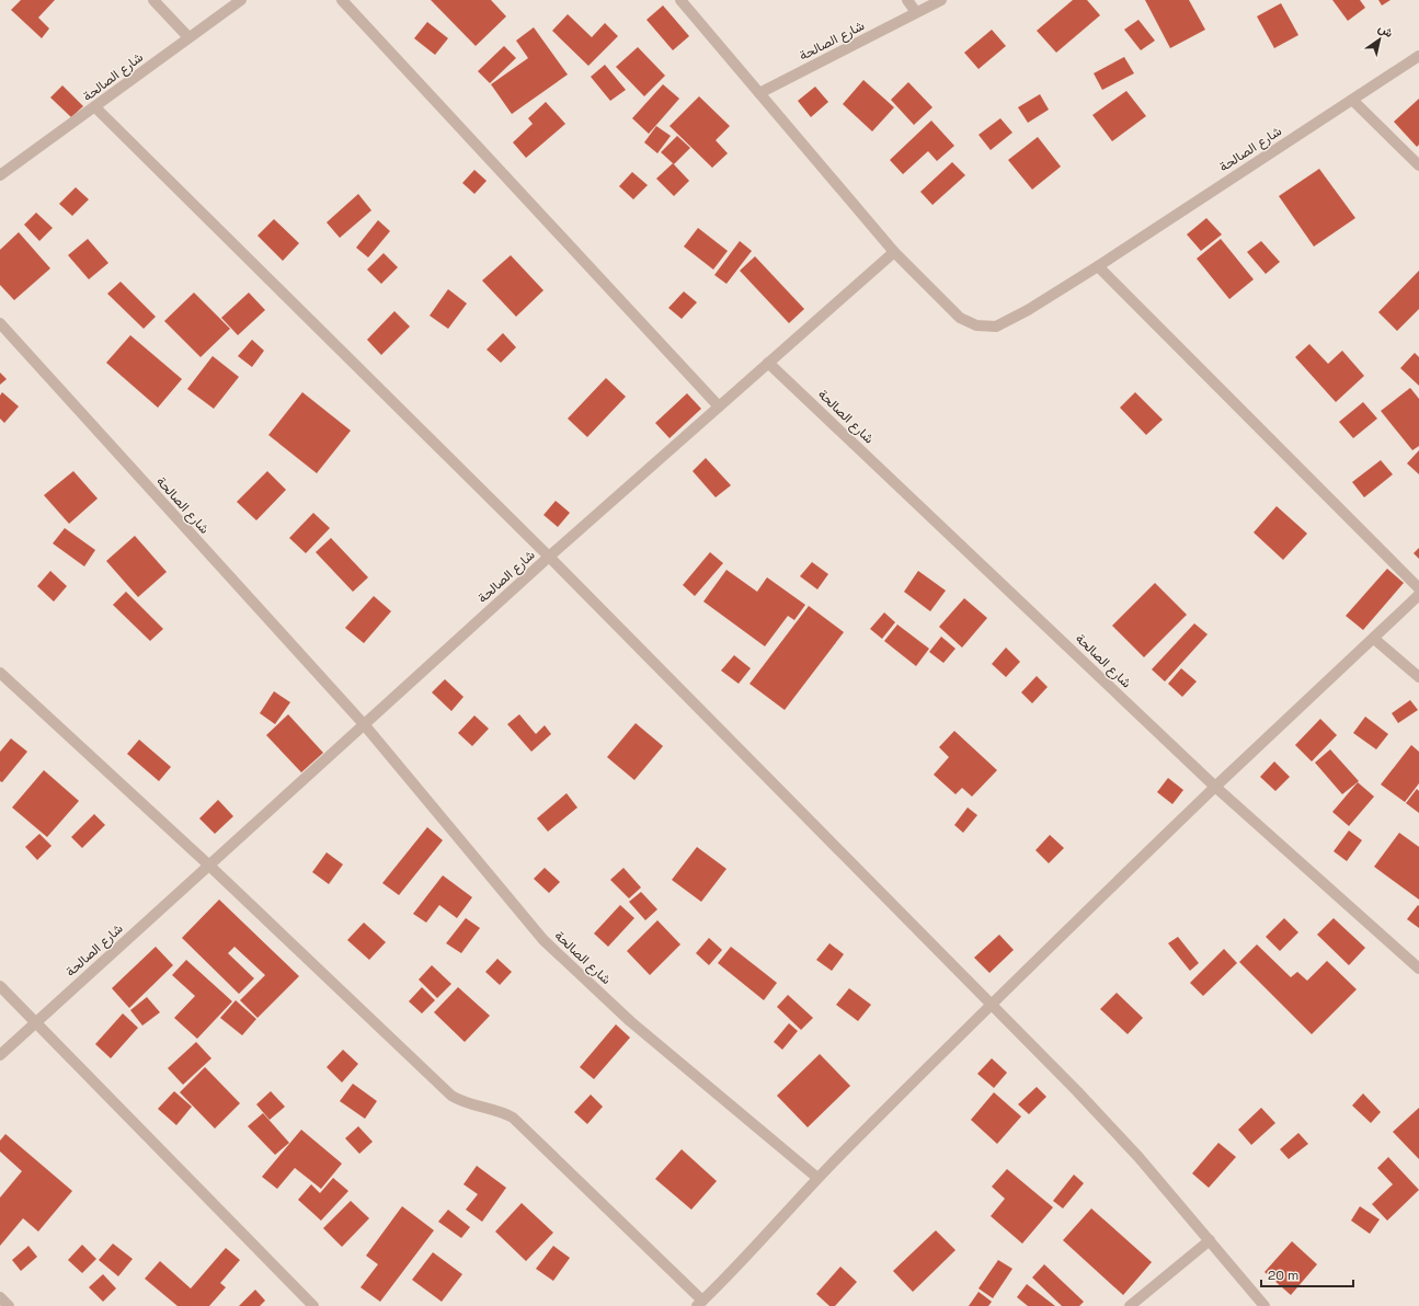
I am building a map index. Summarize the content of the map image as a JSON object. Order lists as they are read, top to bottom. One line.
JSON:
{"streets":{"street":["شارع الصالحة"]},"scale_bar":"20 m","north":"top right"}
